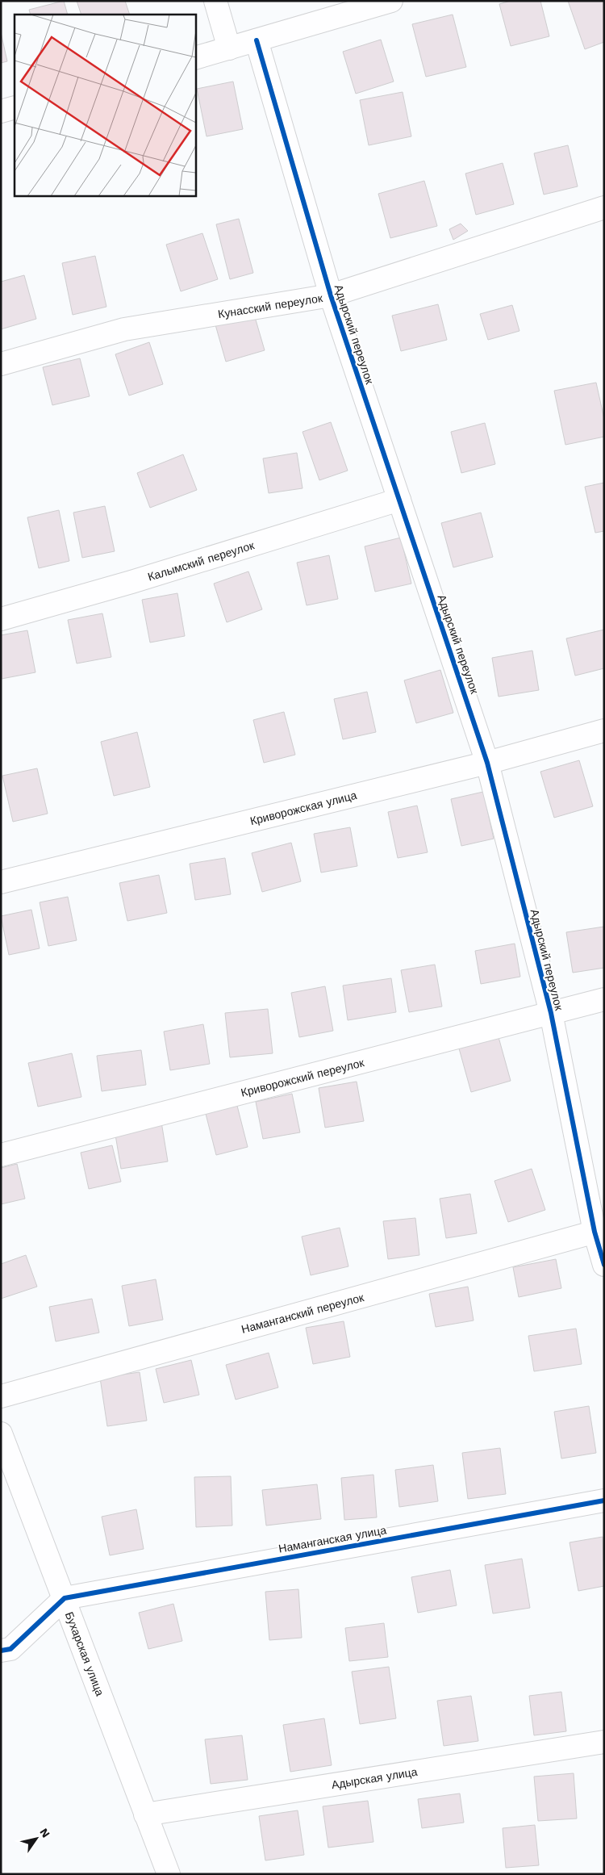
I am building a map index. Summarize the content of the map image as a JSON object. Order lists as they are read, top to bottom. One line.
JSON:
{"streets":{"street":["Кунасский переулок","Адырский переулок","Калымский переулок","Криворожская улица","Криворожский переулок","Наманганский переулок","Наманганская улица","Бухарская улица","Адырская улица"]},"crossings":[["Кунасский переулок","Адырский переулок"],["Адырский переулок","Калымский переулок"],["Адырский переулок","Криворожская улица"],["Адырский переулок","Криворожский переулок"],["Адырский переулок","Наманганский переулок"],["Наманганская улица","Бухарская улица"],["Бухарская улица","Адырская улица"]],"north":"top right"}
